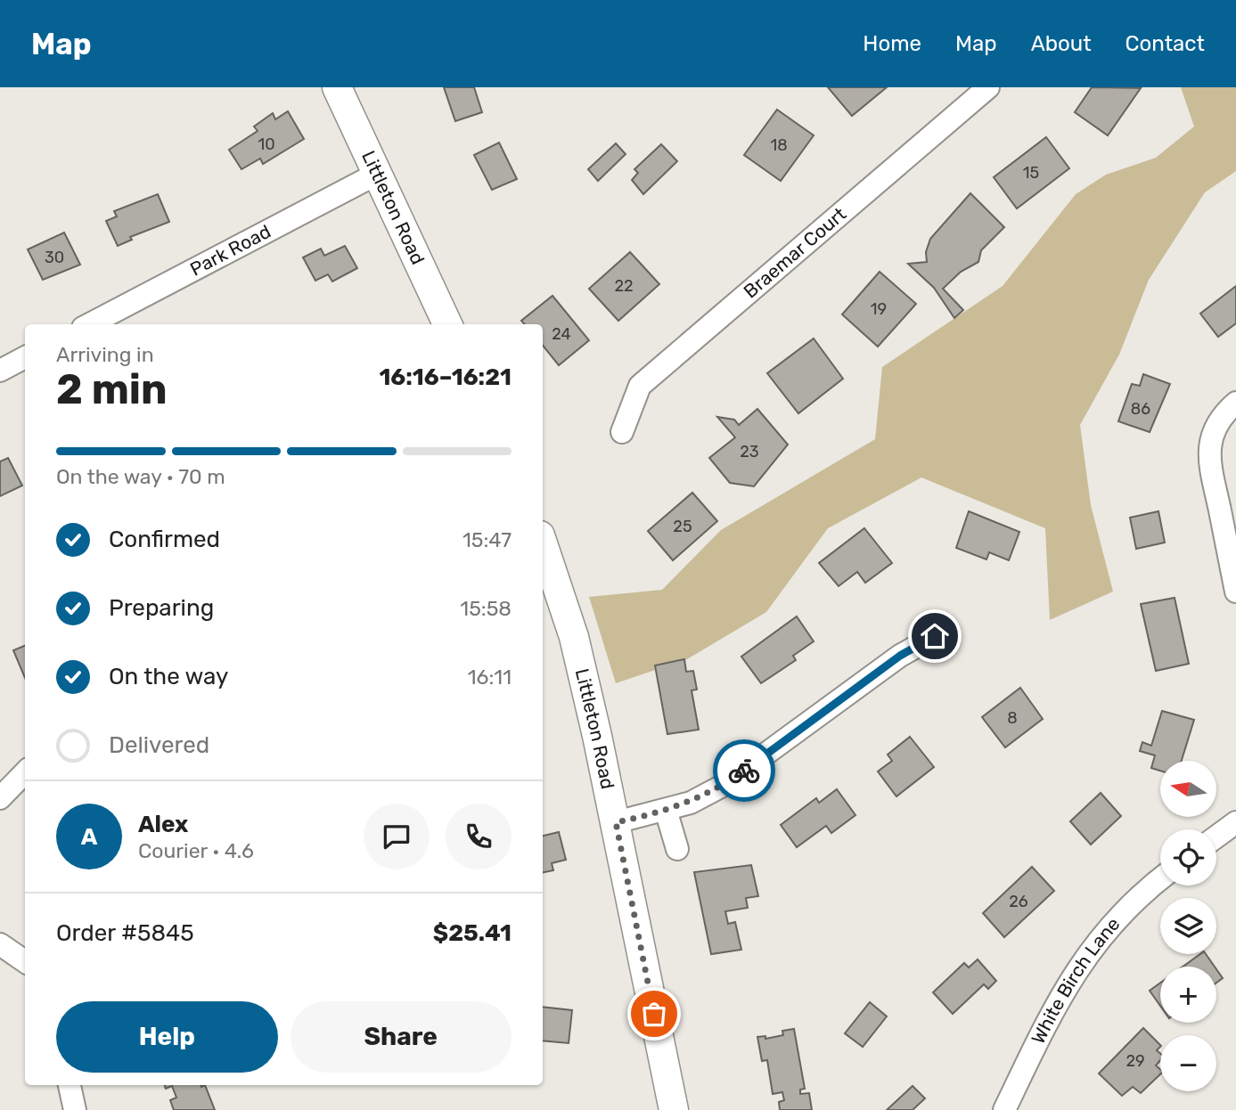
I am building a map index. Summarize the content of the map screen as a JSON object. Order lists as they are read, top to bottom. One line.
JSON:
{"streets":{"main road":["Littleton Road"],"street":["Park Road","Braemar Court","White Birch Lane"]},"crossings":[["Littleton Road","Park Road"]],"house_numbers":["10","18","15","30","22","19","24","86","23","25","8","26","29"],"north":"left","page":{"header":"Map","nav":["Home","Map","About","Contact"],"heading":["2 min","Arriving in","16:16–16:21"],"panel":["Alex","Courier · 4.6","Order #5845","$25.41"],"bar":"On the way · 70 m","list":[["Confirmed","15:47"],["Preparing","15:58"],["On the way","16:11"],"Delivered"],"map_buttons":["+","−"],"round":"A","buttons":["Help","Share"]}}
